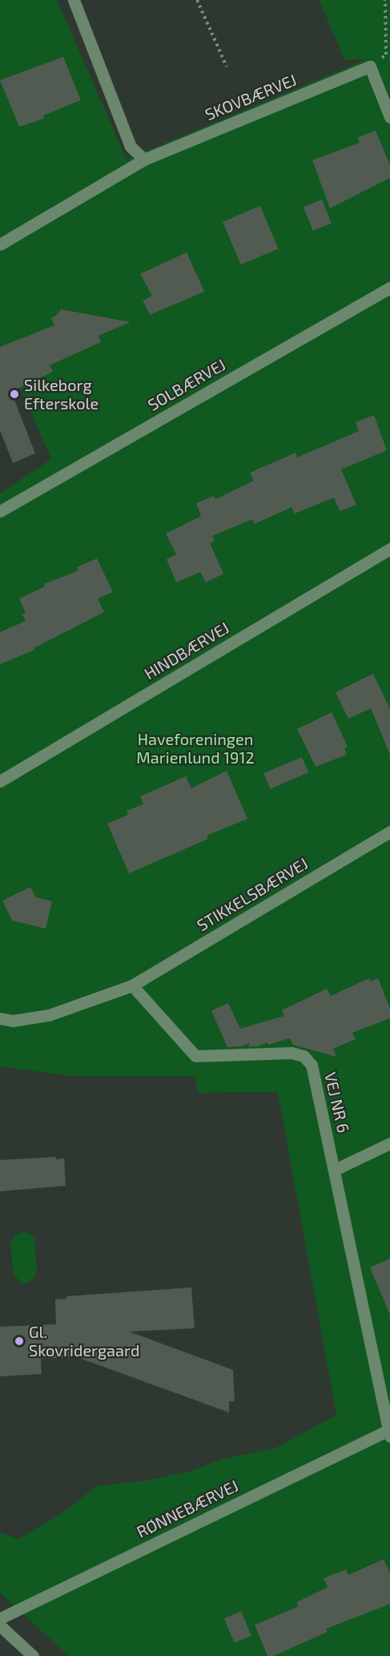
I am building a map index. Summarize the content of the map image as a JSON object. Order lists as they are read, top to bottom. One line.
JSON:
{"streets":{"street":["SKOVBÆRVEJ","SOLBÆRVEJ","HINDBÆRVEJ","STIKKELSBÆRVEJ","VEJ NR 6","RØNNEBÆRVEJ"]},"crossings":[["STIKKELSBÆRVEJ","VEJ NR 6"],["VEJ NR 6","RØNNEBÆRVEJ"]],"parks":["Haveforeningen Marienlund 1912"],"places":["Silkeborg Efterskole","Gl. Skovridergaard"]}
